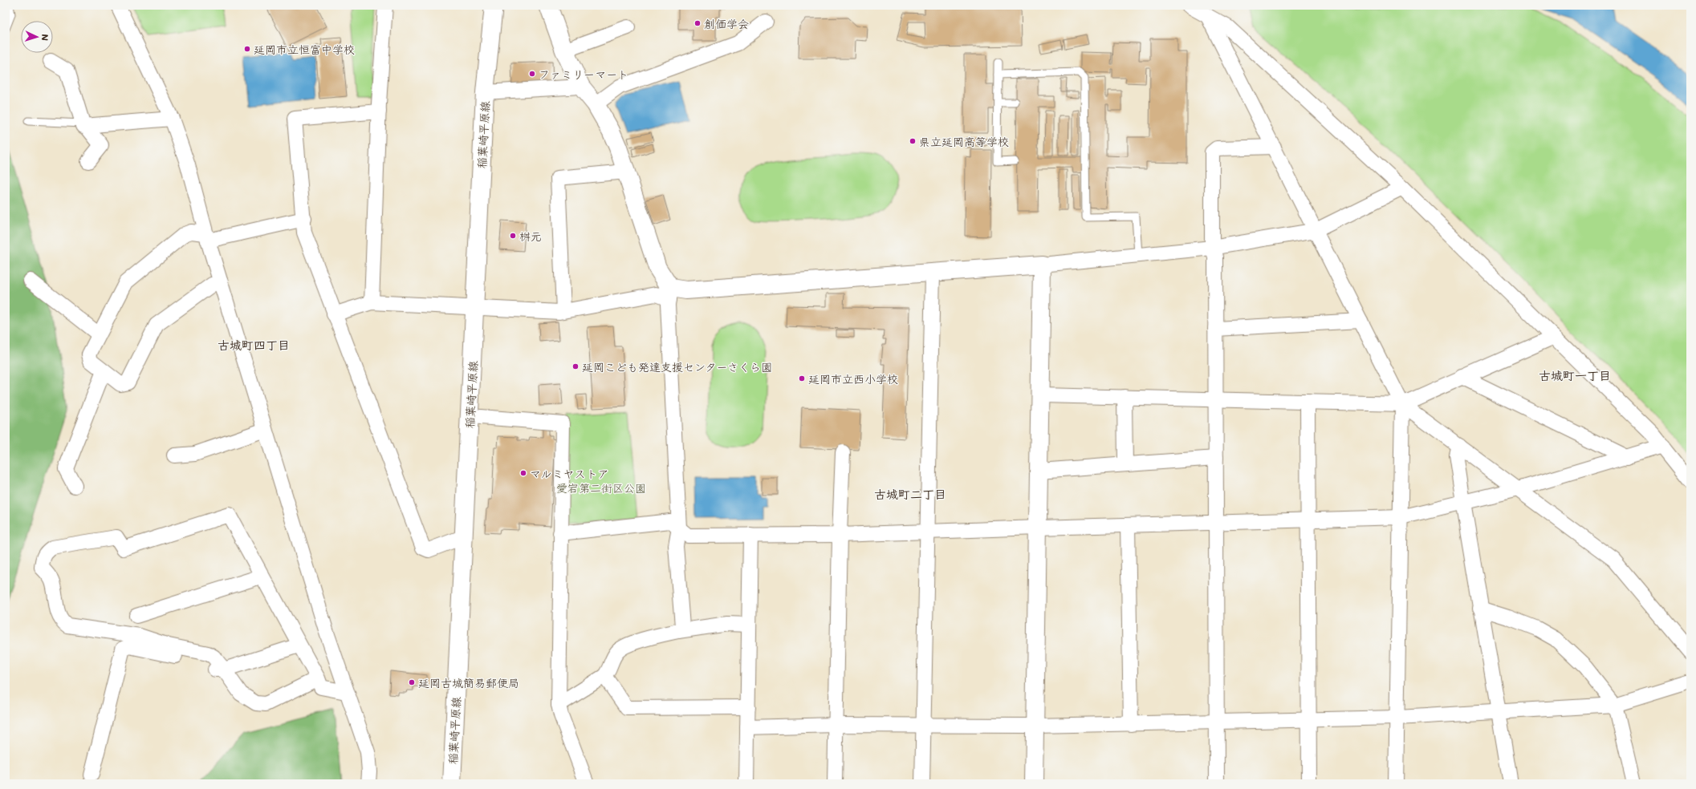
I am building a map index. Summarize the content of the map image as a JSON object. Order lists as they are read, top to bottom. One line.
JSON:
{"streets":{"street":["稲葉崎平原線"]},"districts":["古城町四丁目","古城町一丁目","古城町二丁目"],"parks":["愛宕第二街区公園"],"places":["創価学会","延岡市立恒富中学校","ファミリーマート","県立延岡高等学校","桝元","延岡こども発達支援センターさくら園","延岡市立西小学校","マルミヤストア","延岡古城簡易郵便局"],"north":"right"}
